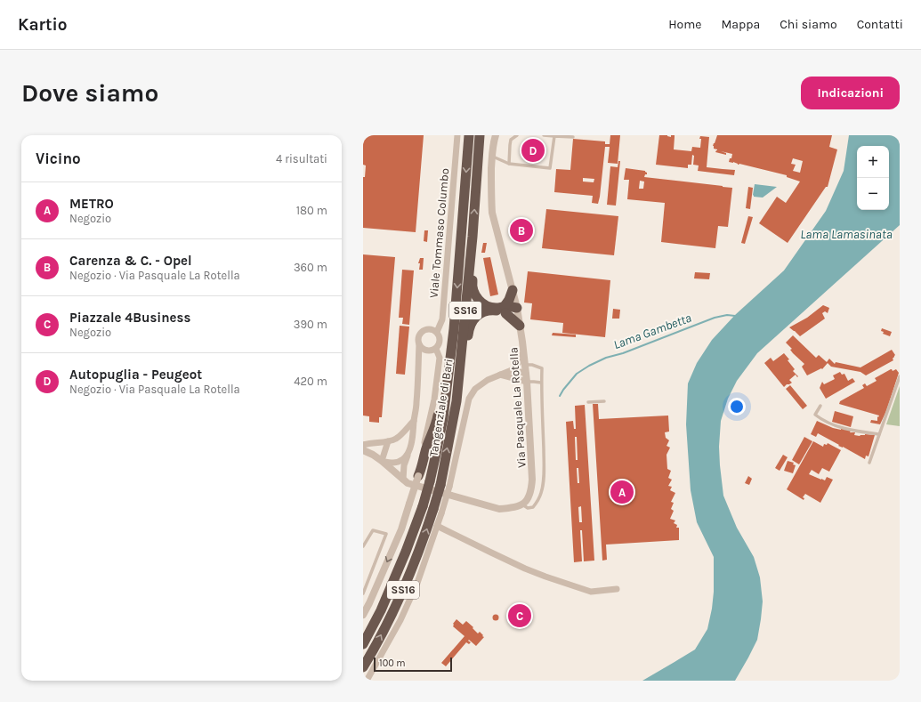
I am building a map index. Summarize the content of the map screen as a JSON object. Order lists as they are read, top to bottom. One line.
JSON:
{"streets":{"highway":["SS16","Tangenziale di Bari"],"street":["Viale Tommaso Columbo","Via Pasquale La Rotella"]},"water":["Lama Lamasinata","Lama Gambetta"],"scale_bar":"100 m","page":{"header":"Kartio","nav":["Home","Mappa","Chi siamo","Contatti"],"buttons":"Indicazioni","title":"Dove siamo","heading":["Vicino","4 risultati"],"pins":["D","B","A","C"],"map_buttons":["+","−"],"list":[{"mark":"A","name":"METRO","note":"Negozio","value":"180 m"},{"mark":"B","name":"Carenza & C. - Opel","note":"Negozio · Via Pasquale La Rotella","value":"360 m"},{"mark":"C","name":"Piazzale 4Business","note":"Negozio","value":"390 m"},{"mark":"D","name":"Autopuglia - Peugeot","note":"Negozio · Via Pasquale La Rotella","value":"420 m"}],"scale":"100 m"}}
